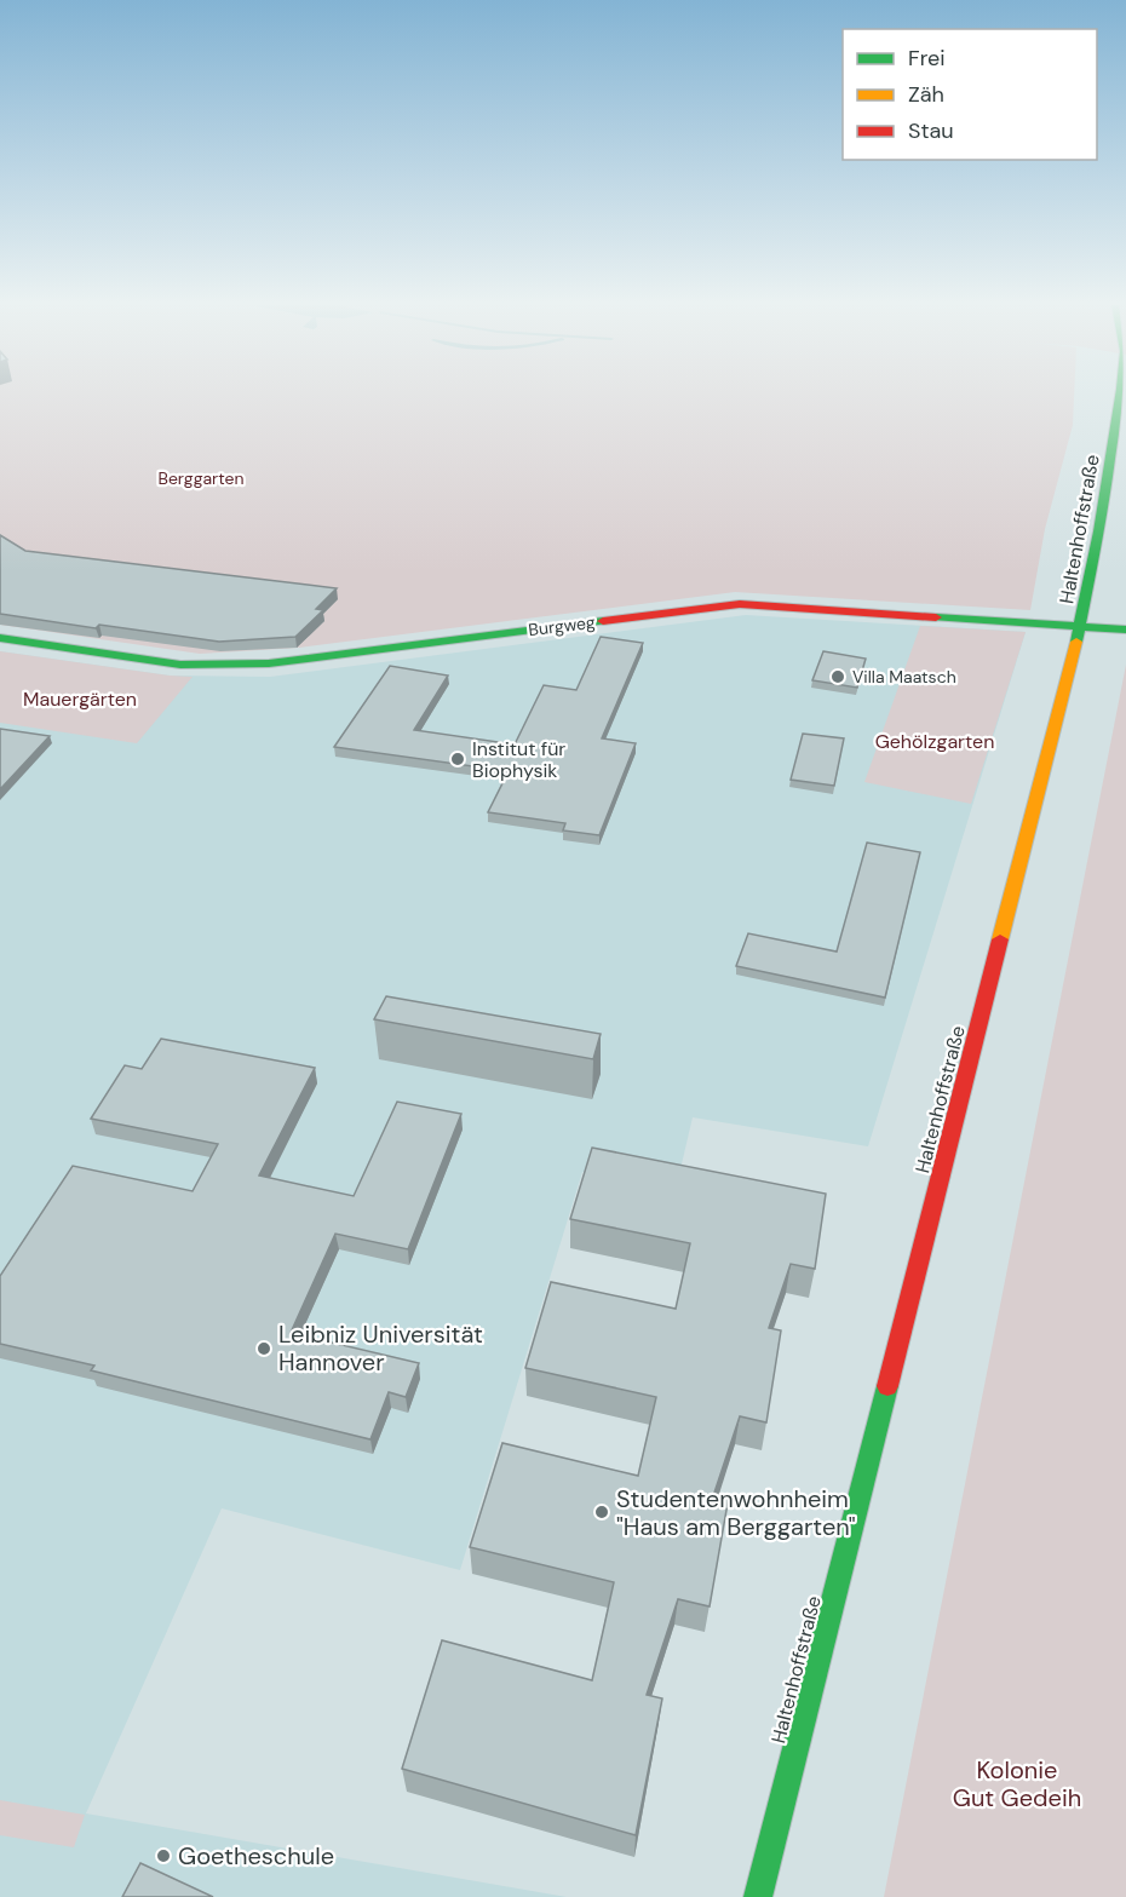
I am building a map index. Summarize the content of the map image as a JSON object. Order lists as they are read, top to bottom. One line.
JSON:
{"streets":{"street":["Haltenhoffstraße","Burgweg"]},"crossings":[["Haltenhoffstraße","Burgweg"]],"parks":["Berggarten","Mauergärten","Gehölzgarten","Kolonie Gut Gedeih"],"places":["Villa Maatsch","Institut für Biophysik","Leibniz Universität Hannover","Studentenwohnheim \"Haus am Berggarten\"","Goetheschule"],"legend":["Frei","Zäh","Stau"]}
